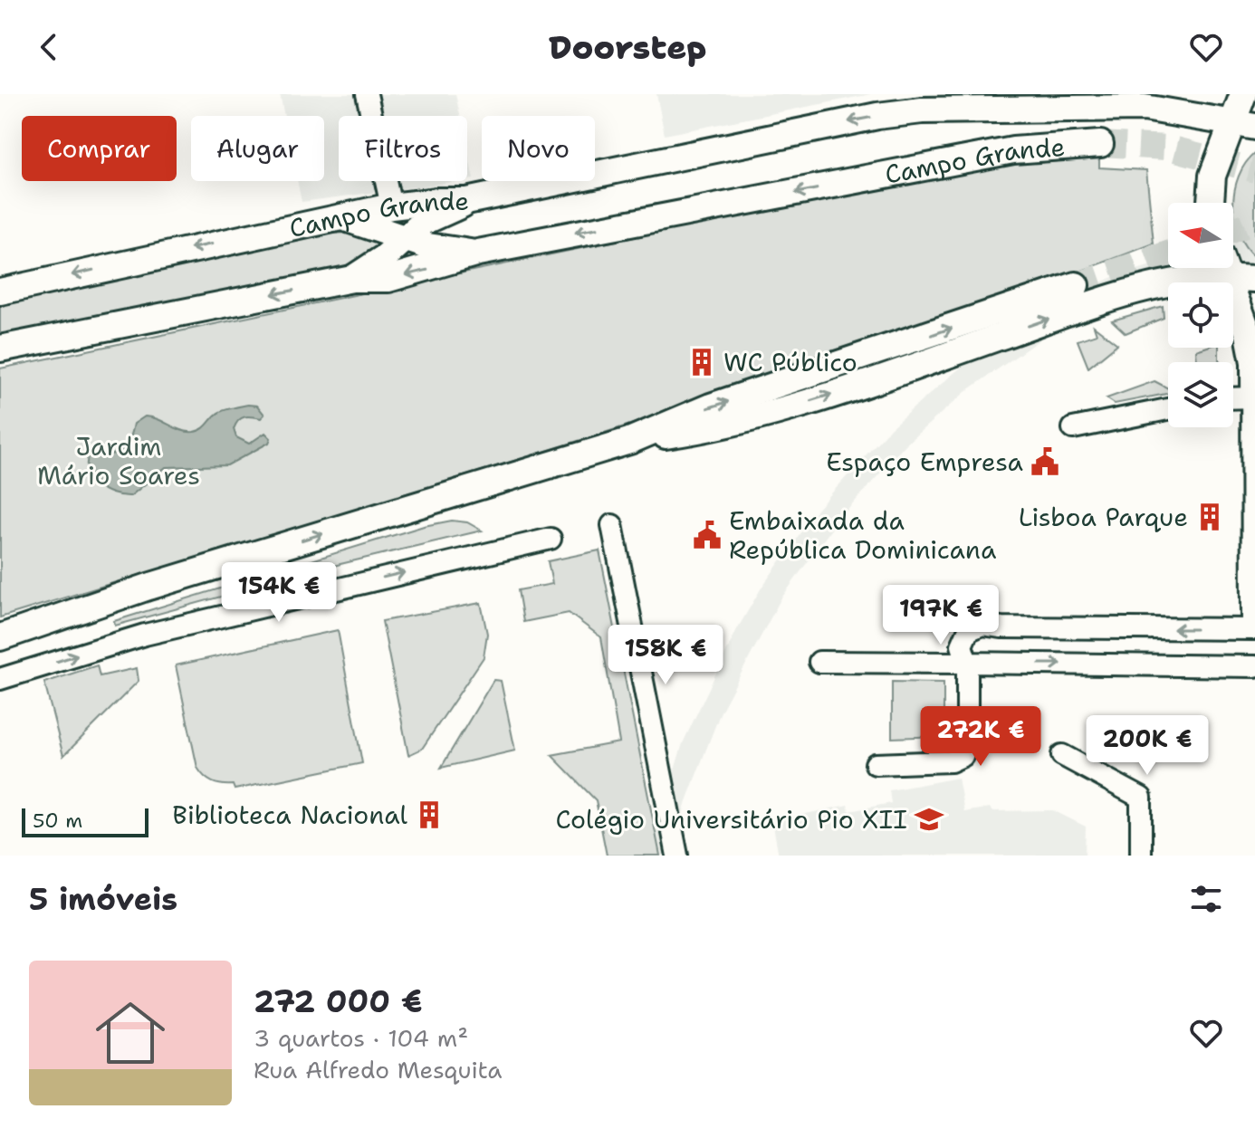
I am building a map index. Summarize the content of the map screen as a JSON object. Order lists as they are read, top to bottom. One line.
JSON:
{"streets":{"main road":["Campo Grande"]},"parks":["Jardim Mário Soares"],"places":{"building":["WC Público","Lisboa Parque","Biblioteca Nacional"],"public building":["Espaço Empresa","Embaixada da República Dominicana"],"school or university":["Colégio Universitário Pio XII"]},"scale_bar":"50 m","north":"left","page":{"header":"Doorstep","chip":["Comprar","Alugar","Filtros","Novo"],"price":["154K €","197K €","158K €","272K €","200K €"],"scale":"50 m","heading":"5 imóveis","list":[{"name":"272 000 €","note":"3 quartos · 104 m² · Rua Alfredo Mesquita"}]}}
